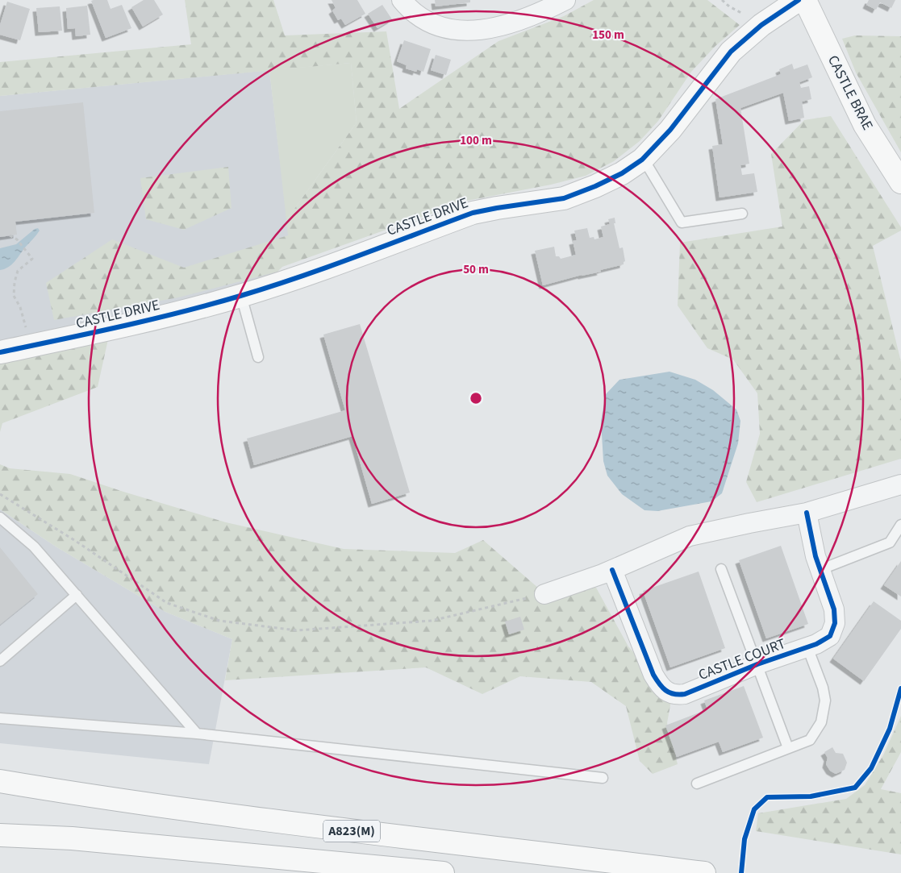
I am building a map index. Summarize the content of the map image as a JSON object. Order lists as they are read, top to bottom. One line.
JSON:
{"streets":{"main road":["CASTLE BRAE","CASTLE DRIVE","A823(M)"],"street":["CASTLE COURT"]},"rings":["150 m","100 m","50 m"]}
